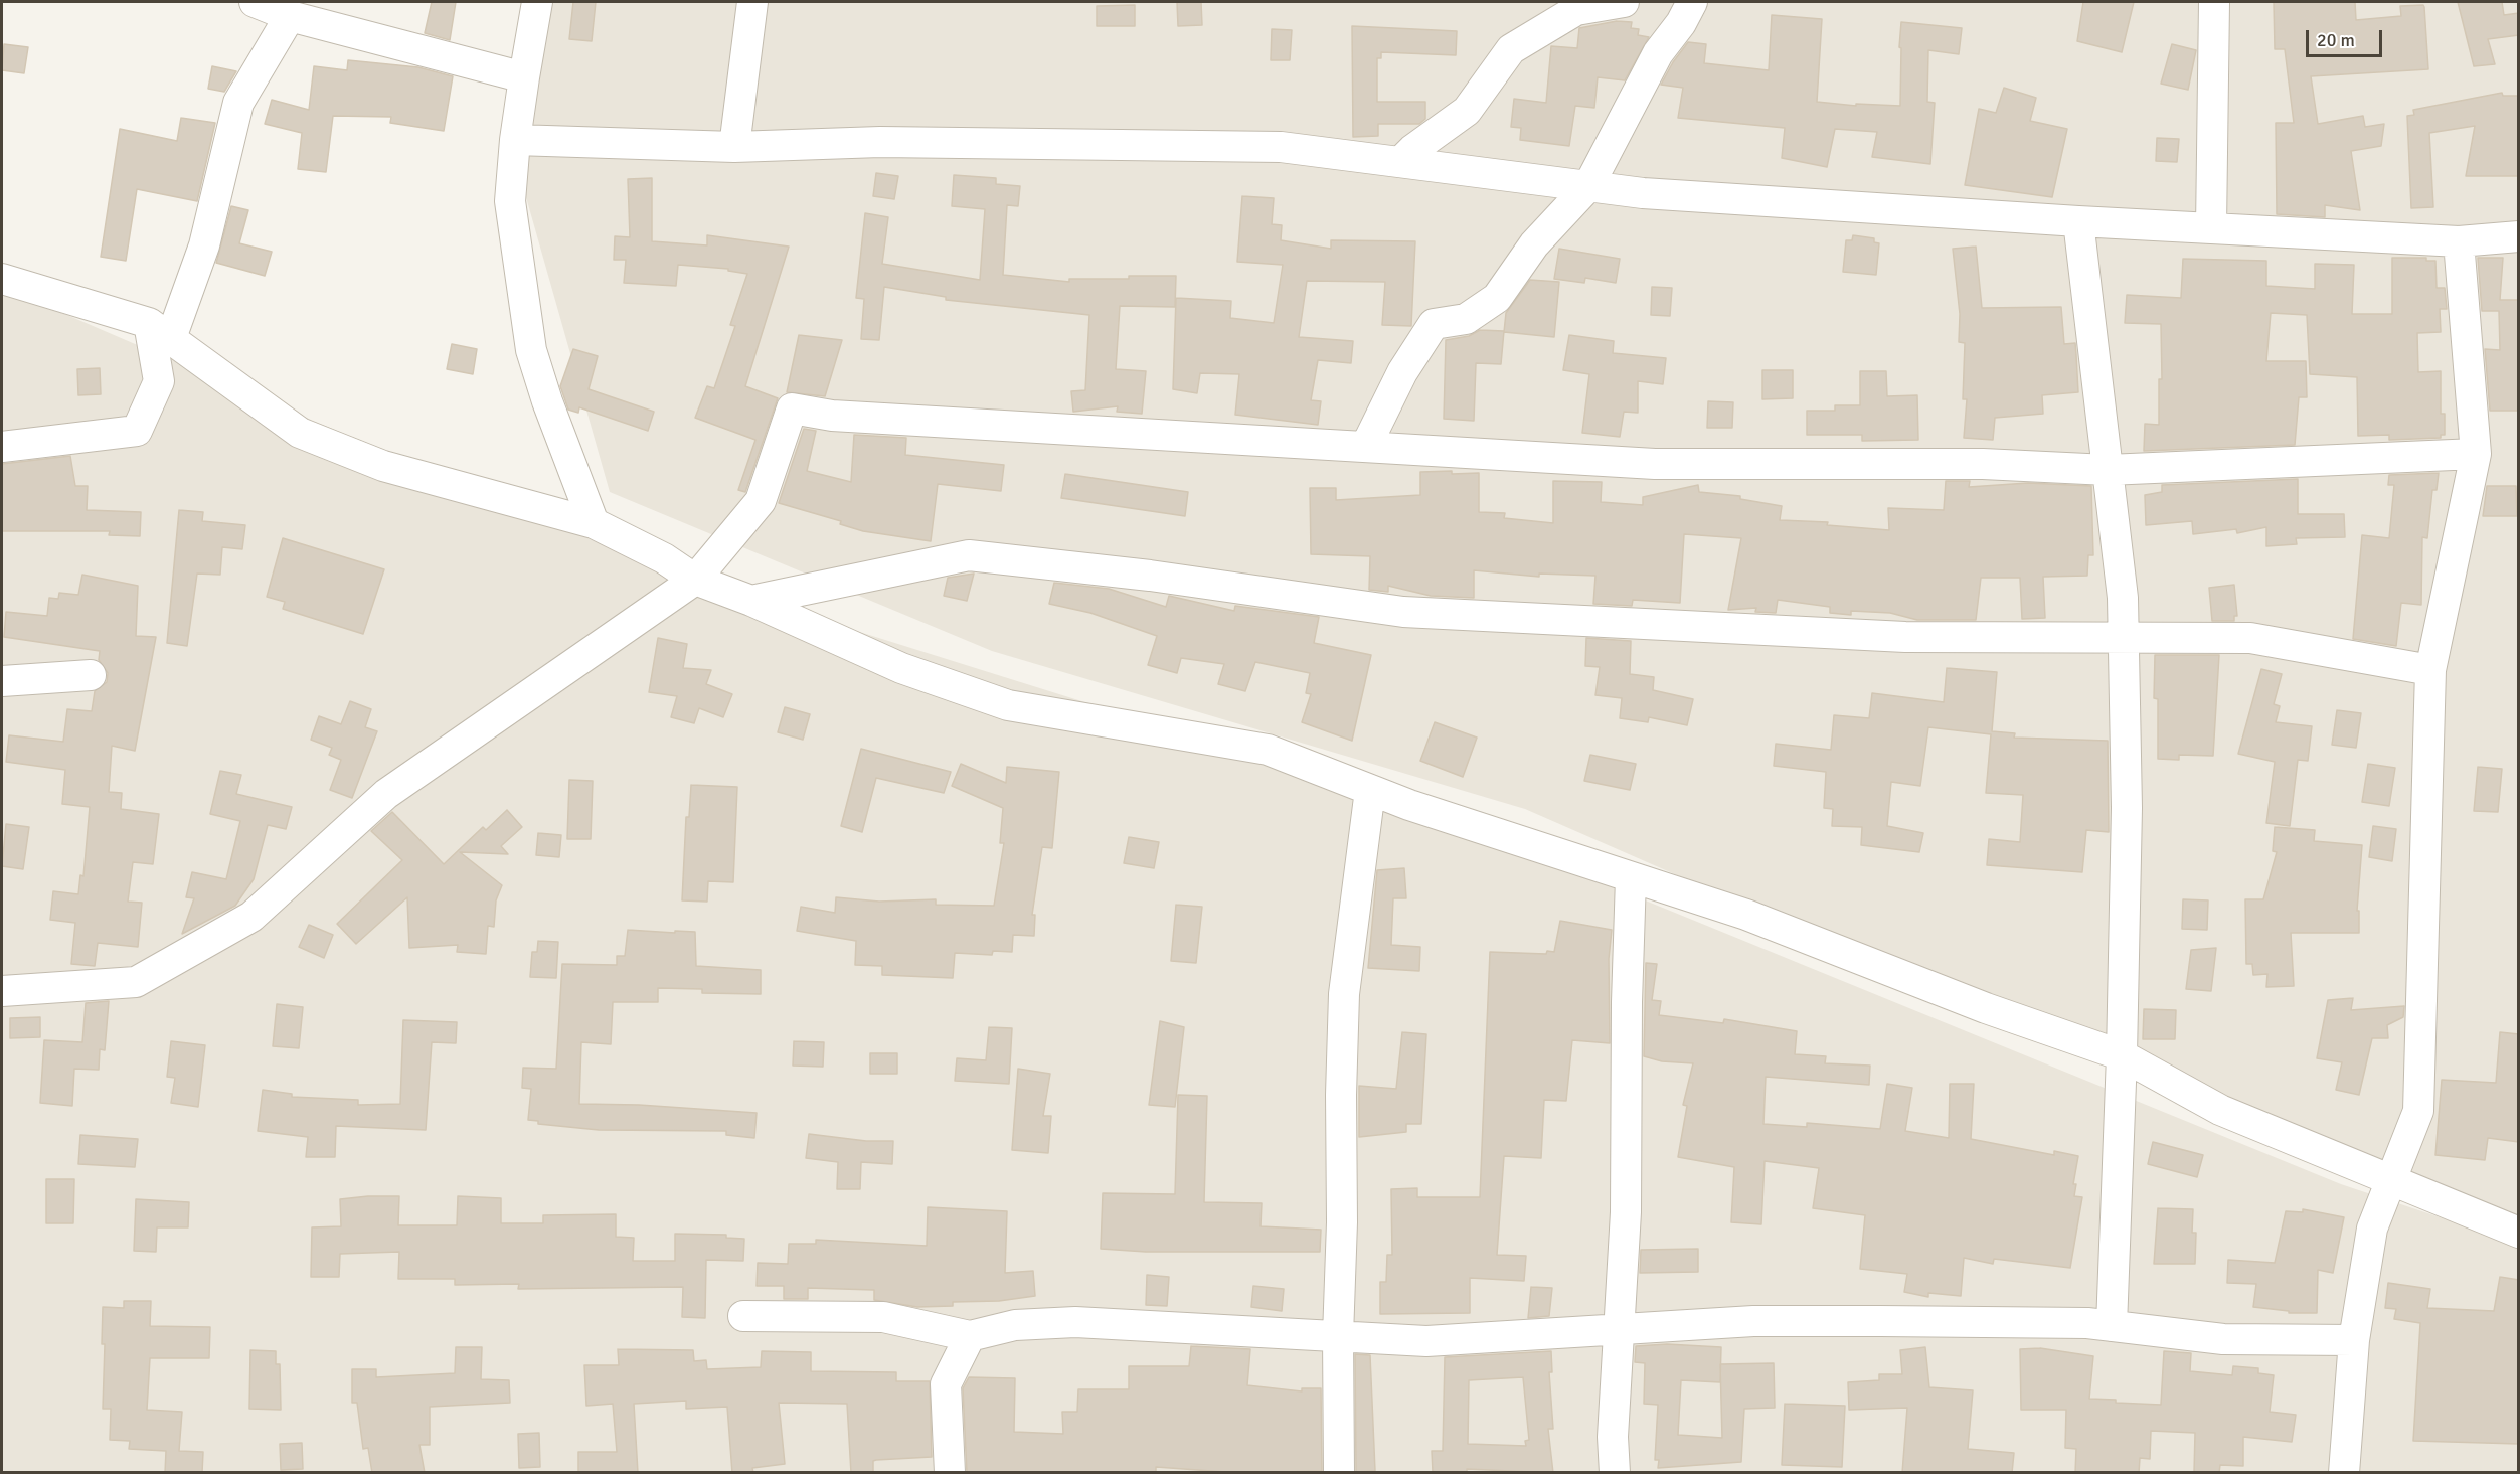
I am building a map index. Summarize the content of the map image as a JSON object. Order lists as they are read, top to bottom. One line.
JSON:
{"scale_bar":"20 m"}
